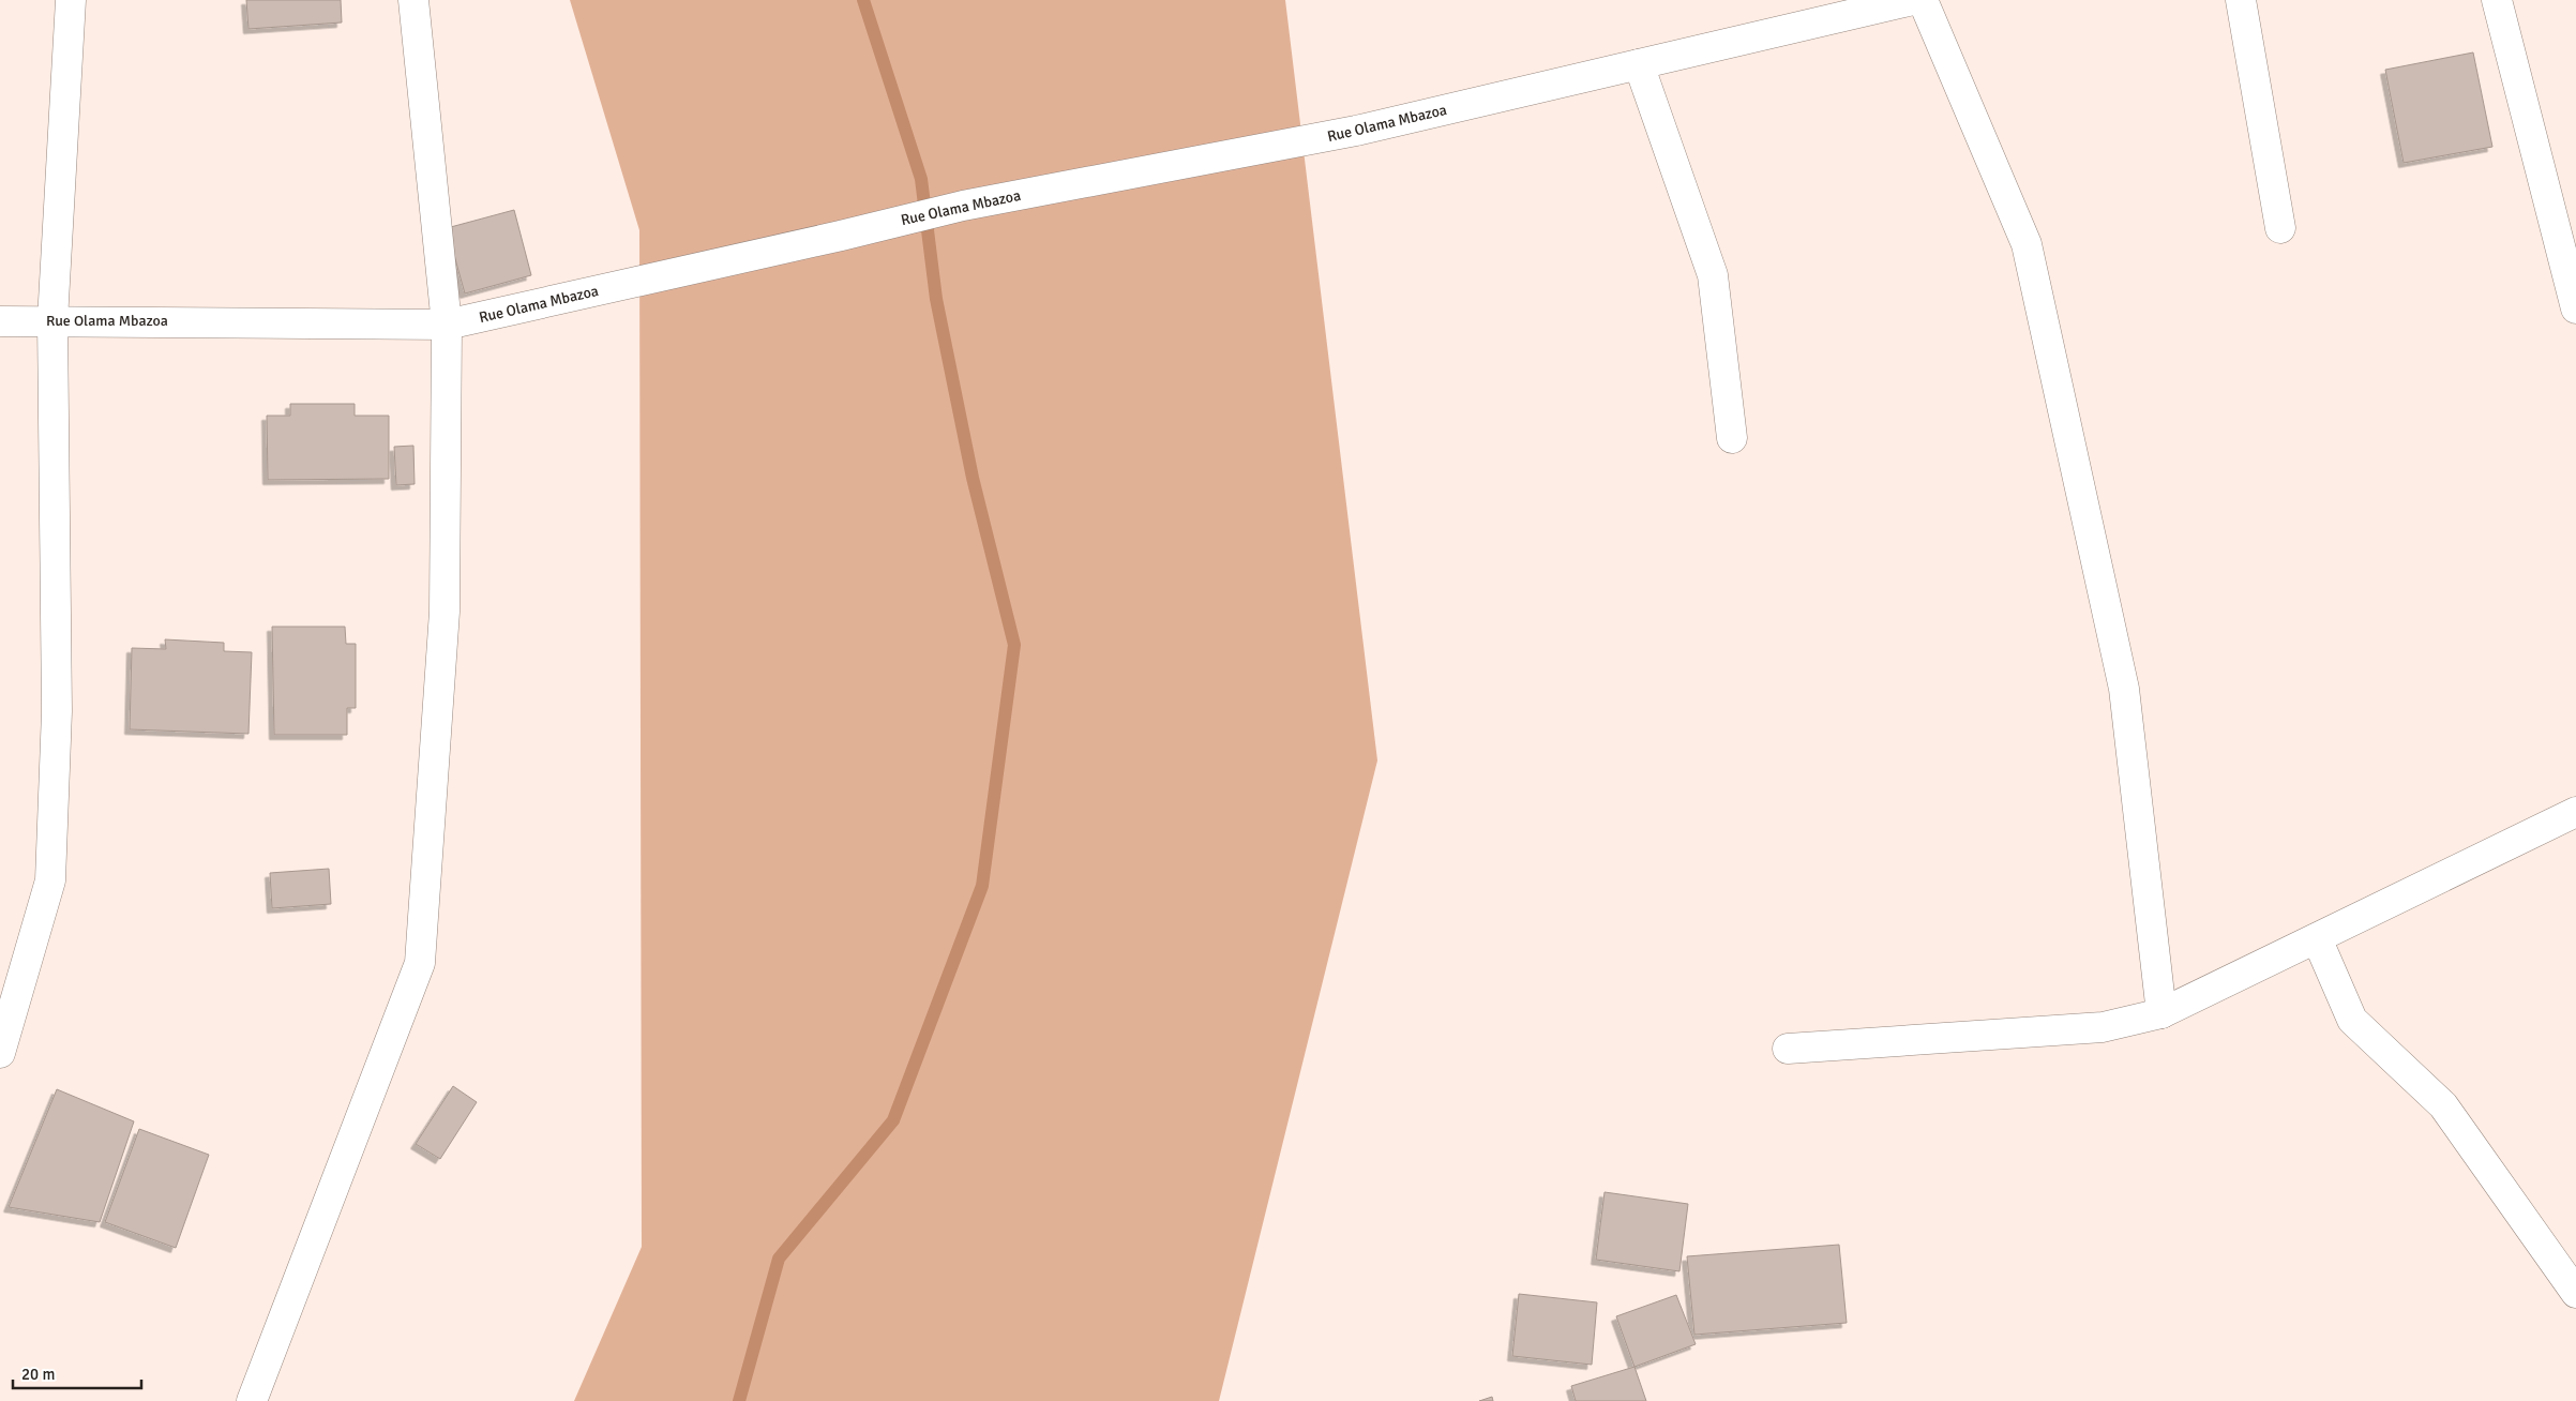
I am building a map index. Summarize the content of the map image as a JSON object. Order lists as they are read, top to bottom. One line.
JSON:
{"streets":{"street":["Rue Olama Mbazoa"]},"scale_bar":"20 m"}
